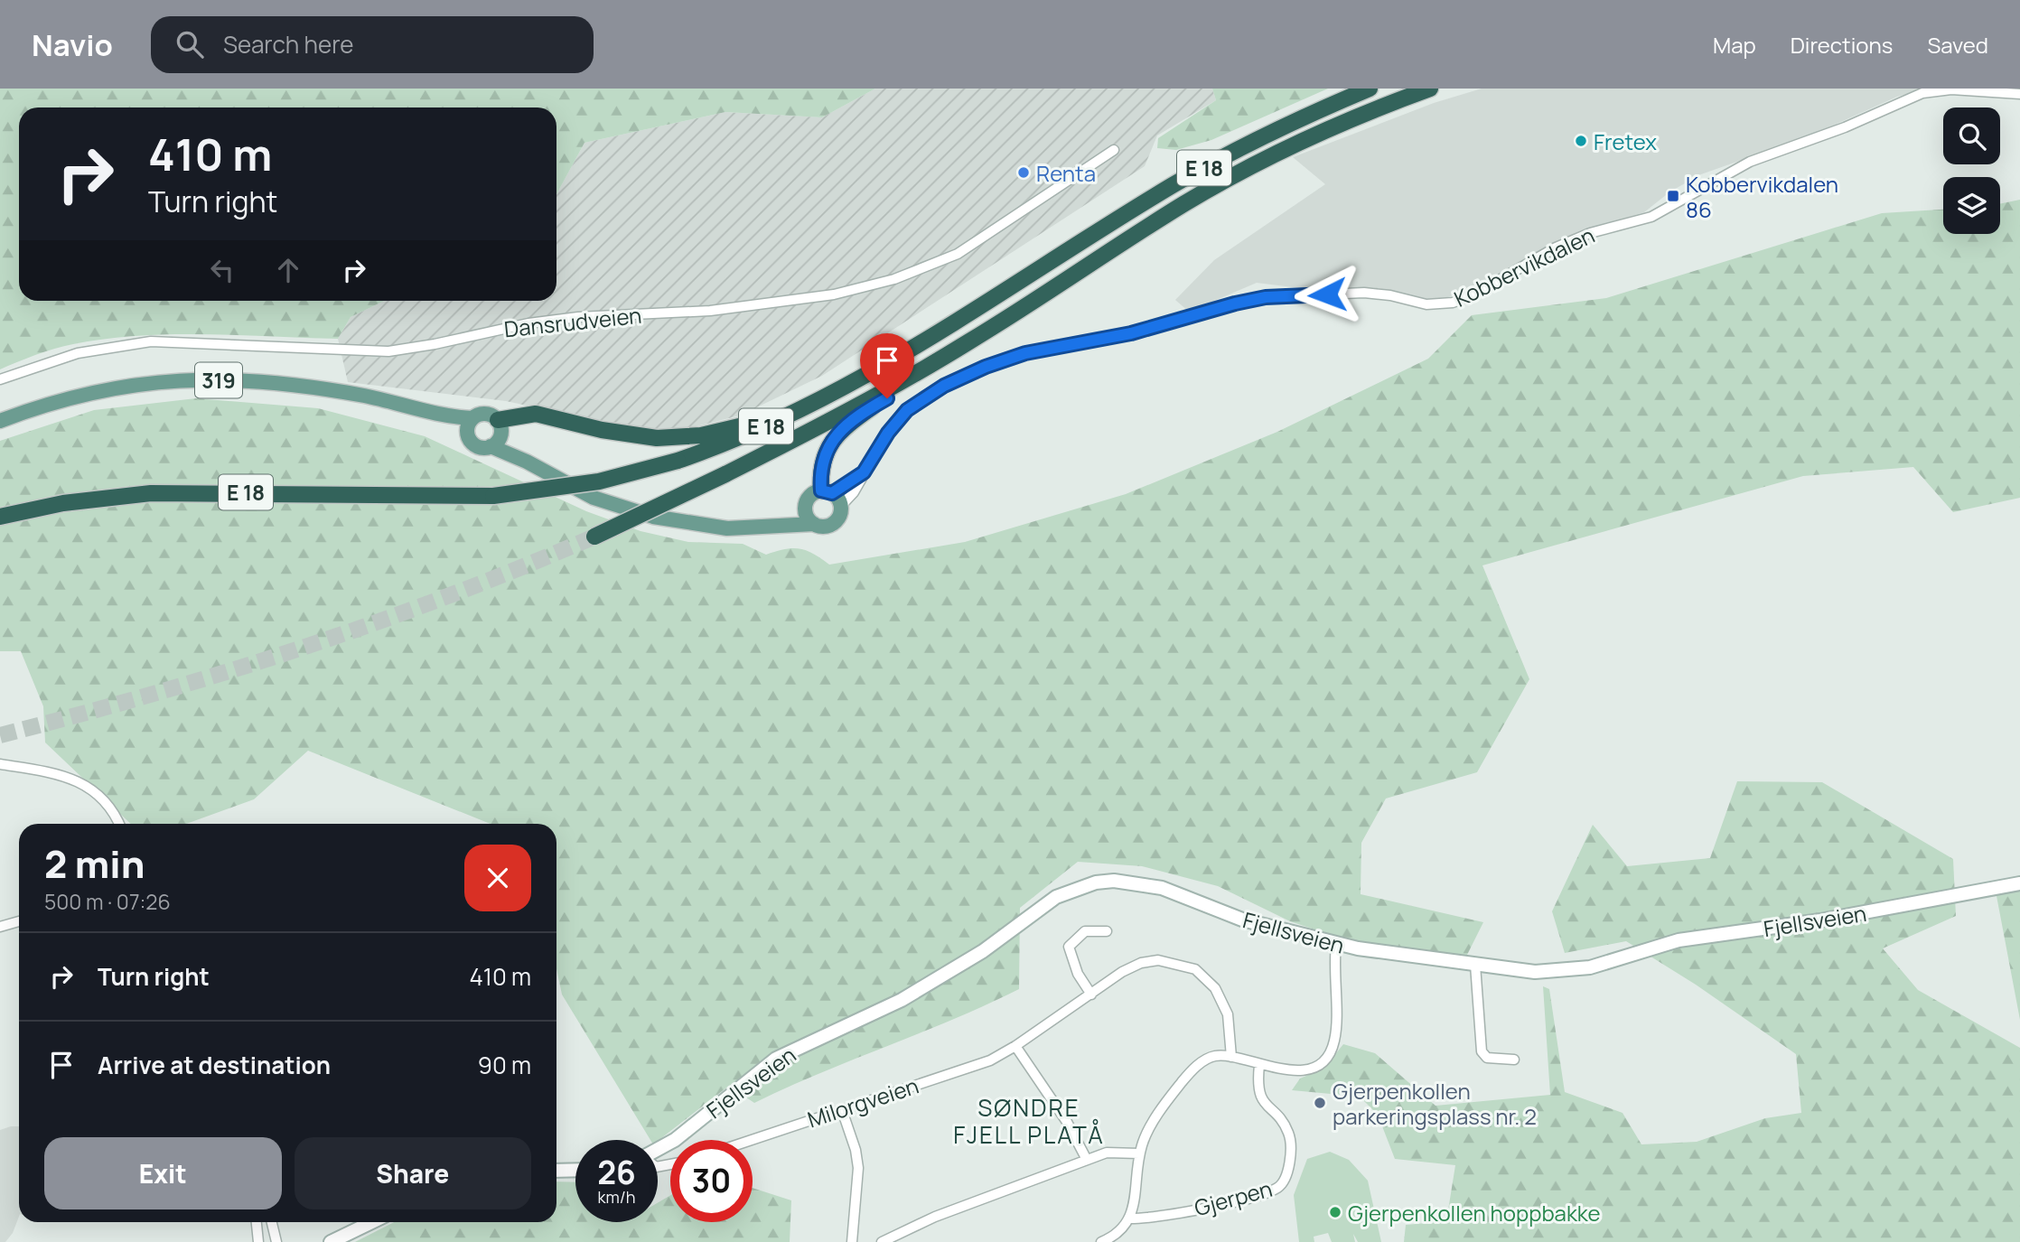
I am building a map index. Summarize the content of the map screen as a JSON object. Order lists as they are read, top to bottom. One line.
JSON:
{"streets":{"highway":["E 18"],"main road":["319","Fjellsveien"],"street":["Kobbervikdalen","Dansrudveien","Milorgveien","Gjerpen"]},"crossings":[["E 18","Kobbervikdalen"],["E 18","319"],["Kobbervikdalen","319"]],"districts":["SØNDRE FJELL PLATÅ"],"places":{"other":["Fretex","Renta","Gjerpenkollen parkeringsplass nr. 2","Gjerpenkollen hoppbakke"],"transit":["Kobbervikdalen 86"]},"page":{"header":"Navio","search":"Search here","nav":["Map","Directions","Saved"],"turn":["410 m","Turn right"],"heading":["2 min","500 m · 07:26"],"list":[{"name":"Turn right","value":"410 m"},{"name":"Arrive at destination","value":"90 m"}],"buttons":["Exit","Share"],"speed":"26 km/h","limit":"30"}}
